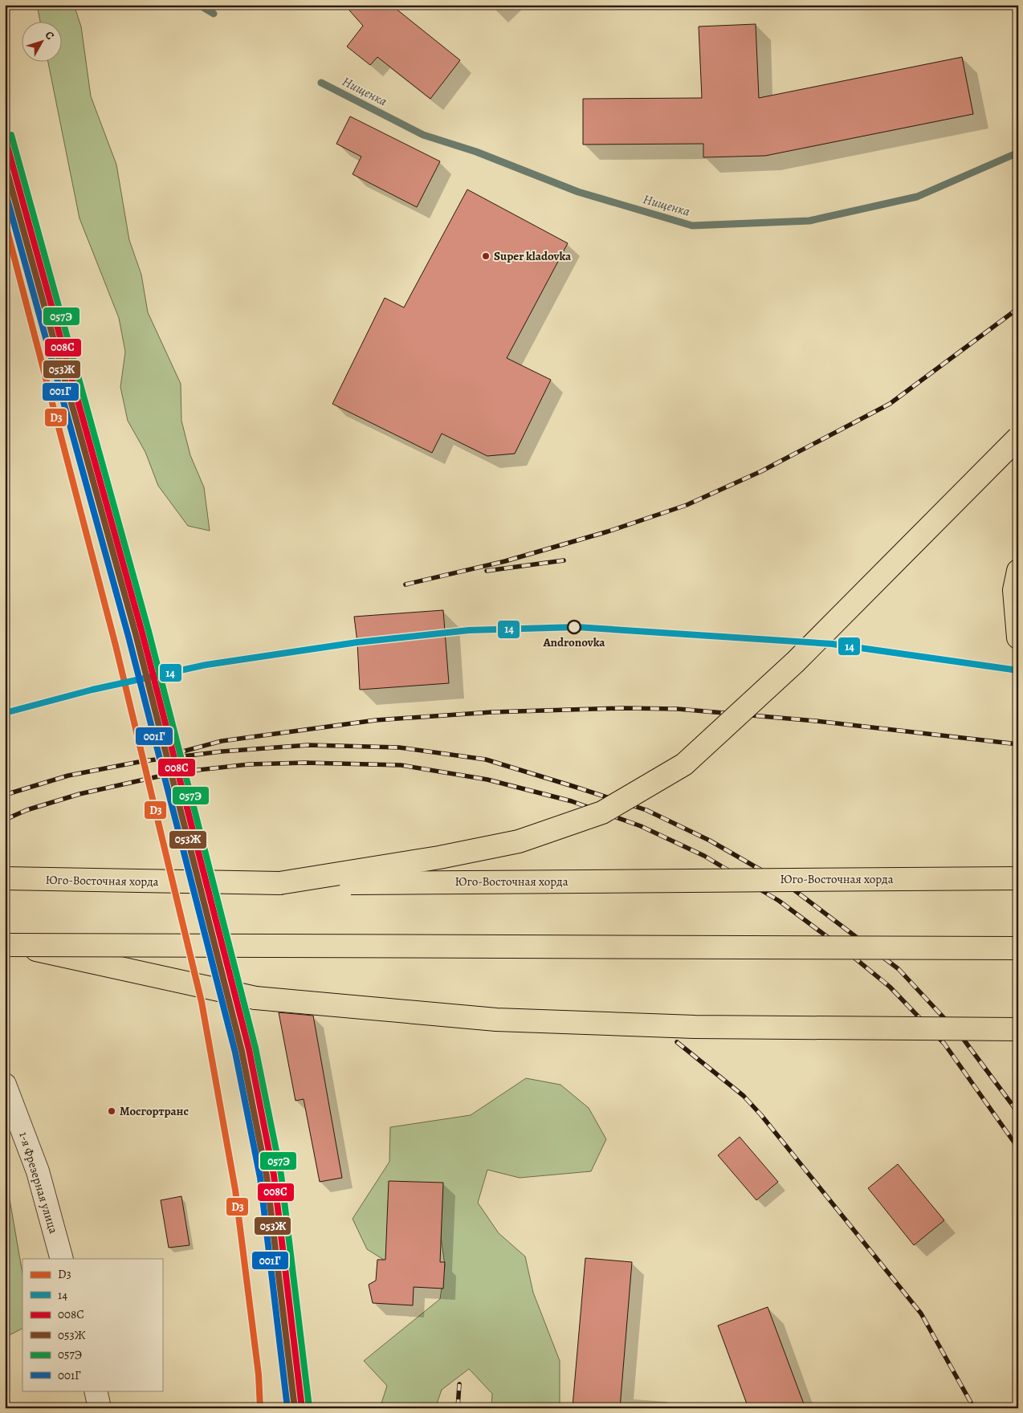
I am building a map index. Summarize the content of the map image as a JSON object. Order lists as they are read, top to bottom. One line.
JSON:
{"streets":{"main road":["Юго-Восточная хорда"],"street":["1-я Фрезерная улица"]},"water":["Нищенка"],"places":["Super kladovka","Andronovka","Мосгортранс"],"lines":["transit line 057Э","transit line 008С","transit line 053Ж","transit line 001Г","transit line D3","transit line 14"],"legend":["D3","14","008С","053Ж","057Э","001Г"],"north":"top right"}
